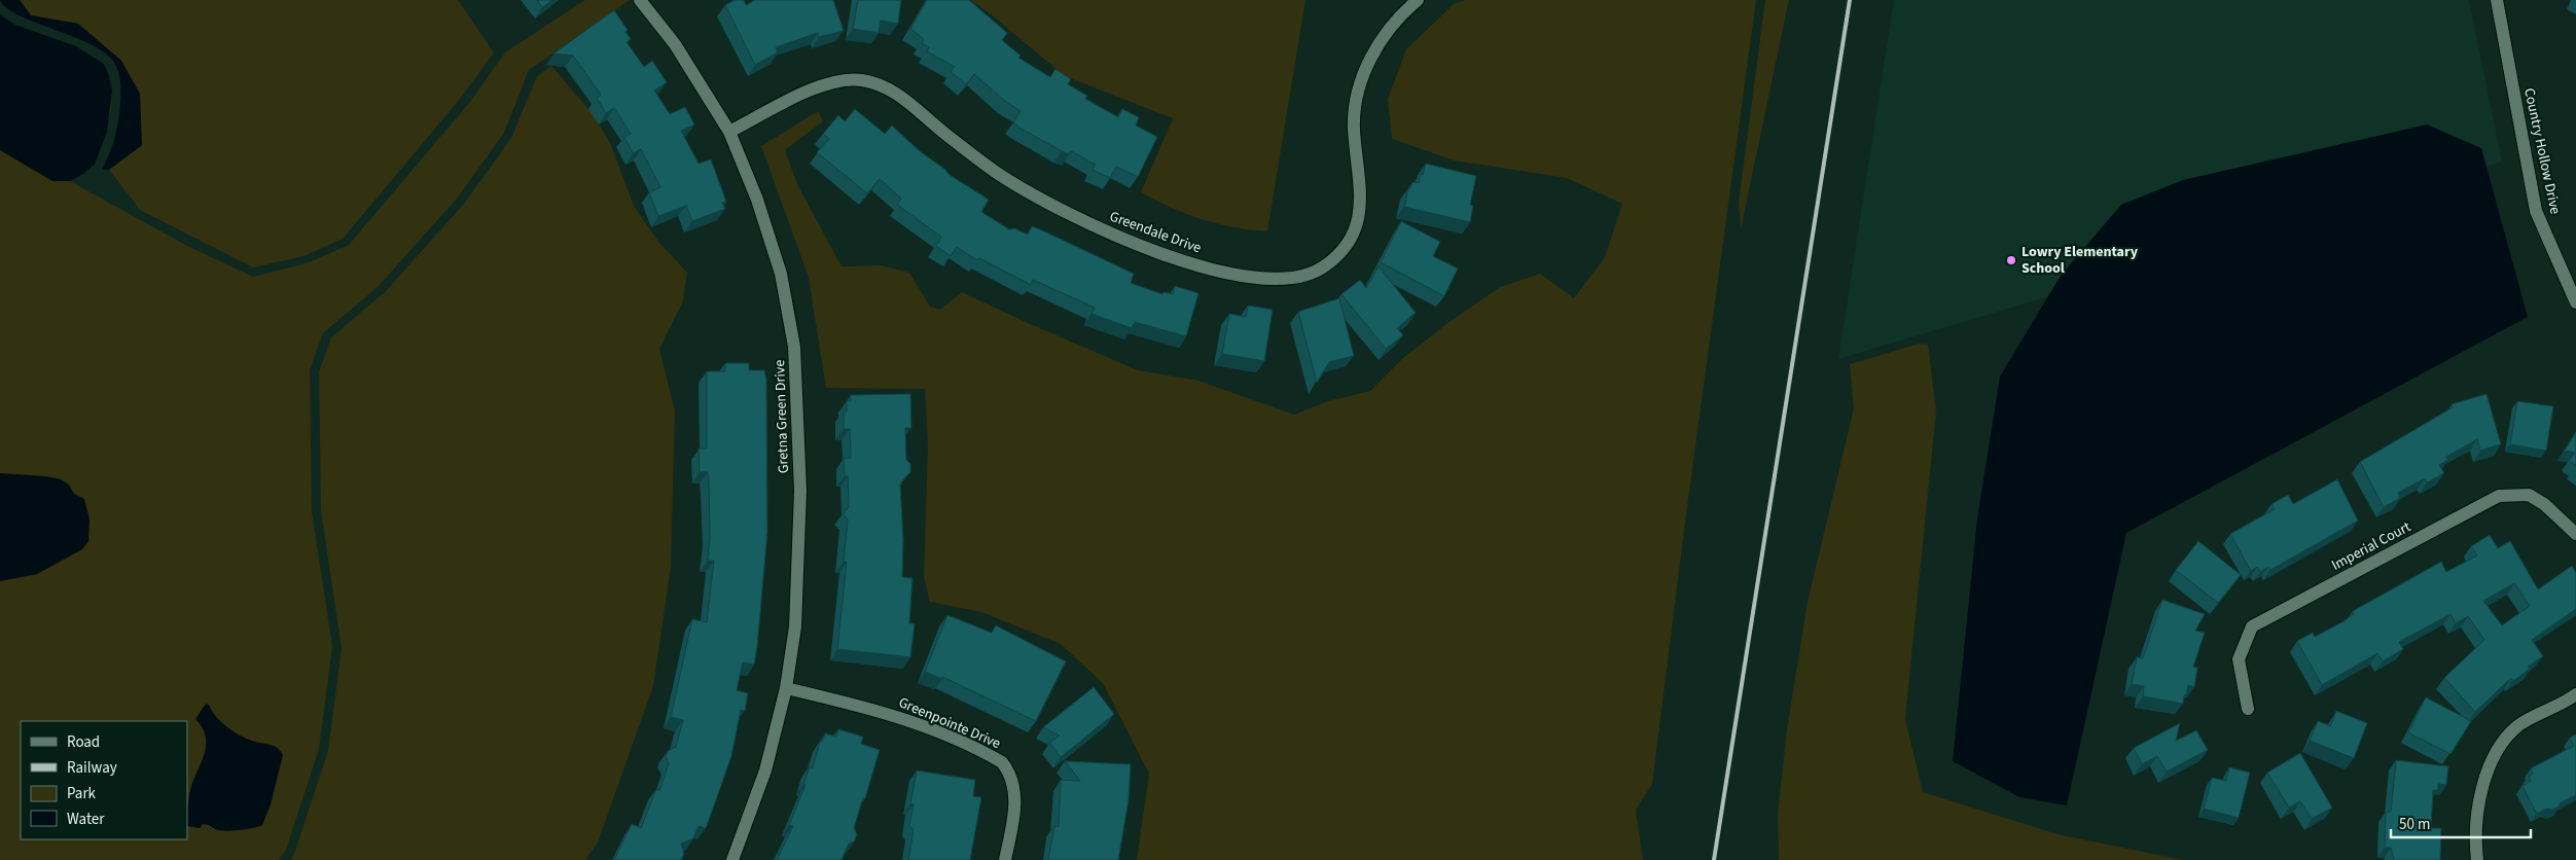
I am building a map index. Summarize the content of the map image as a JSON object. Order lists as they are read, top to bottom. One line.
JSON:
{"streets":{"street":["Country Hollow Drive","Greendale Drive","Gretna Green Drive","Imperial Court","Greenpointe Drive"]},"crossings":[["Greendale Drive","Gretna Green Drive"],["Gretna Green Drive","Greenpointe Drive"]],"places":["Lowry Elementary School"],"legend":["Road","Railway","Park","Water"],"scale_bar":"50 m"}
